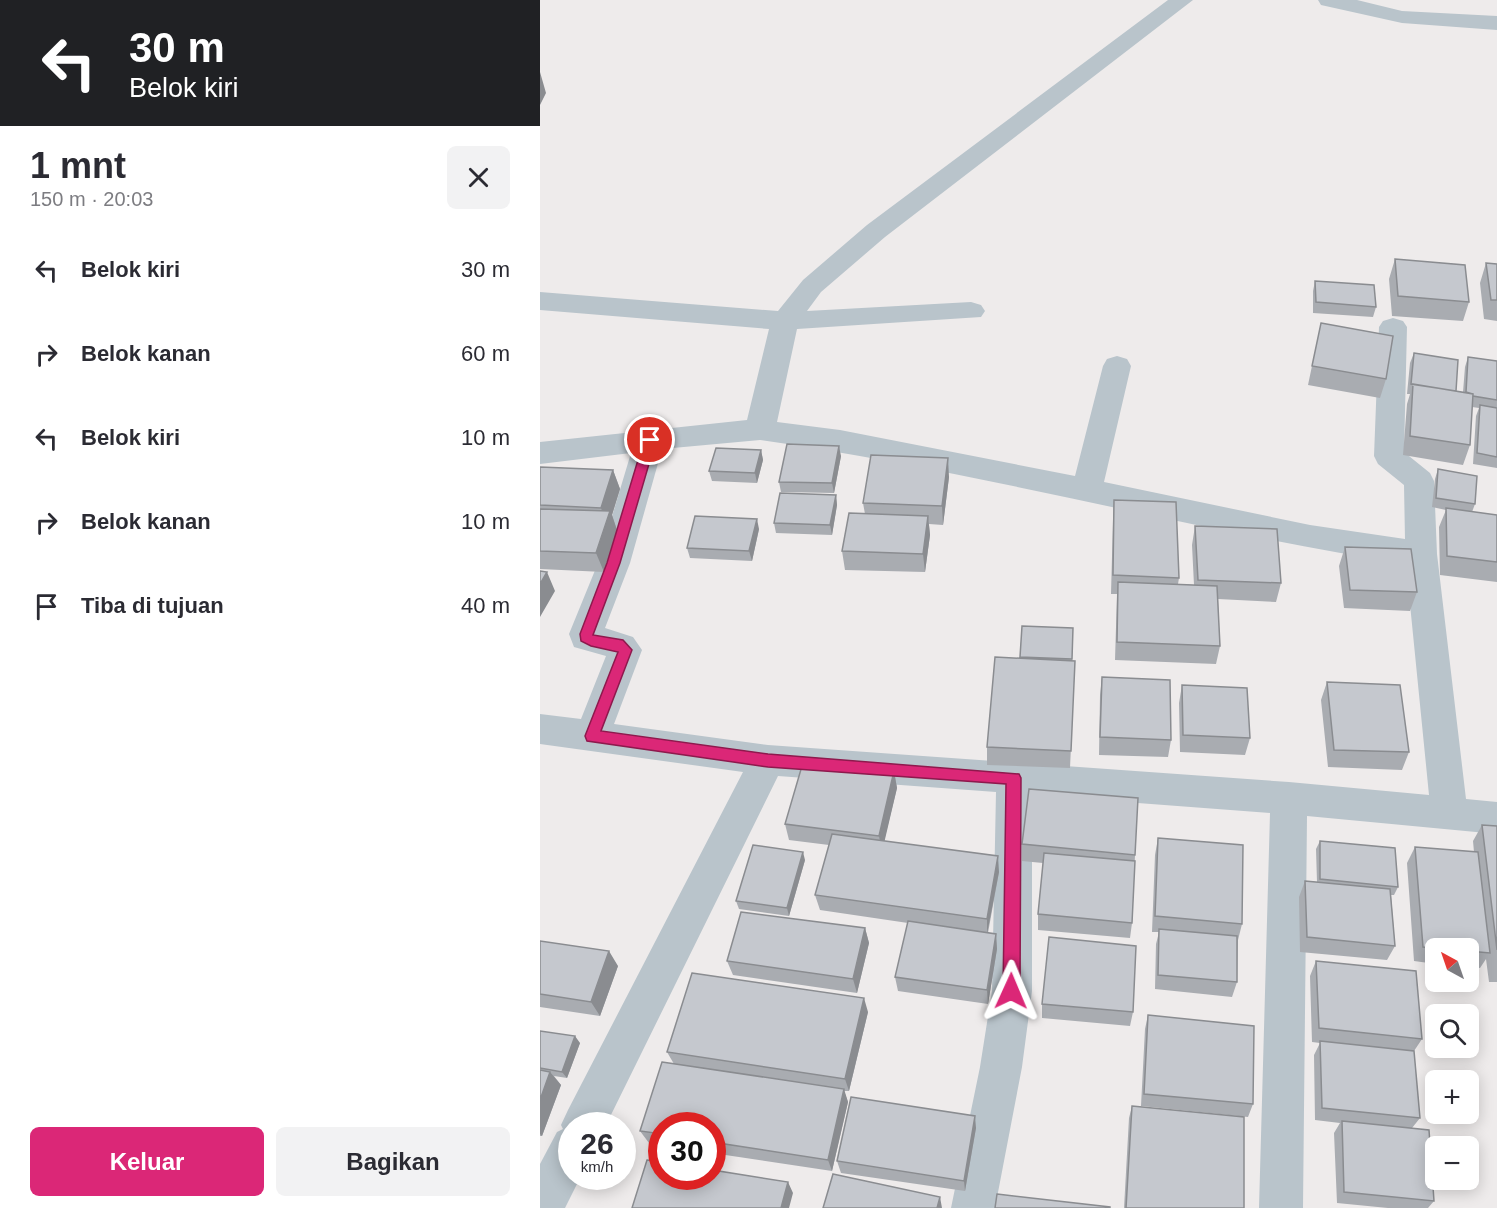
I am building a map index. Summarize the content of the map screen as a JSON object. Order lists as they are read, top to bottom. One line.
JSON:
{"north":"top left","page":{"turn":["30 m","Belok kiri"],"heading":["1 mnt","150 m · 20:03"],"list":[{"name":"Belok kiri","value":"30 m"},{"name":"Belok kanan","value":"60 m"},{"name":"Belok kiri","value":"10 m"},{"name":"Belok kanan","value":"10 m"},{"name":"Tiba di tujuan","value":"40 m"}],"map_buttons":["+","−"],"speed":"26 km/h","limit":"30","buttons":["Keluar","Bagikan"]}}
